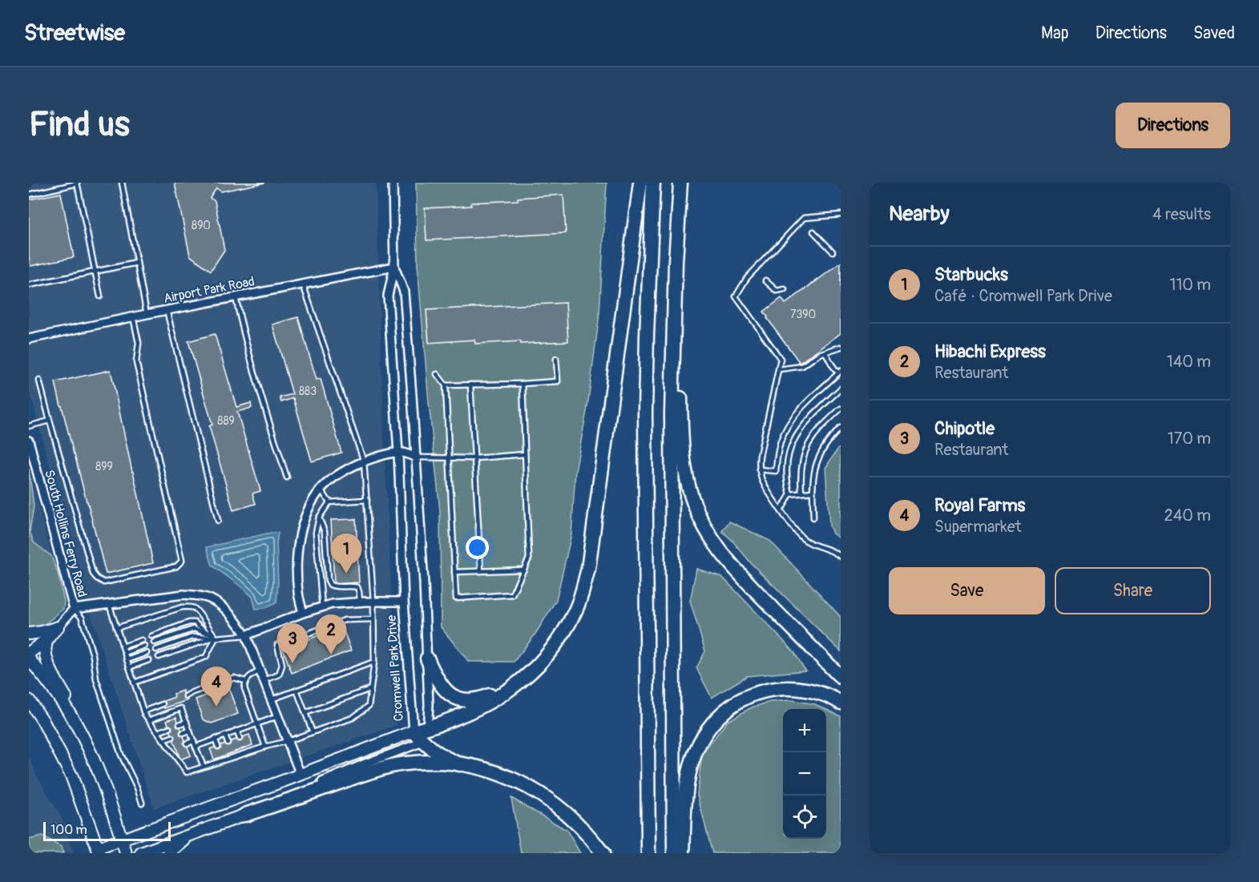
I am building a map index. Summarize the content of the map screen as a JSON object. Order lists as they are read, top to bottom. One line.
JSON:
{"streets":{"main road":["Cromwell Park Drive"],"street":["Airport Park Road","South Hollins Ferry Road"]},"crossings":[["Airport Park Road","Cromwell Park Drive"]],"house_numbers":["890","7390","883","889","899"],"scale_bar":"100 m","page":{"header":"Streetwise","nav":["Map","Directions","Saved"],"buttons":["Directions",["Save","Share"]],"title":"Find us","heading":["Nearby","4 results"],"list":[{"mark":"1","name":"Starbucks","note":"Café · Cromwell Park Drive","value":"110 m"},{"mark":"2","name":"Hibachi Express","note":"Restaurant","value":"140 m"},{"mark":"3","name":"Chipotle","note":"Restaurant","value":"170 m"},{"mark":"4","name":"Royal Farms","note":"Supermarket","value":"240 m"}],"pins":["1","2","3","4"],"map_buttons":["+","−"],"scale":"100 m"}}
